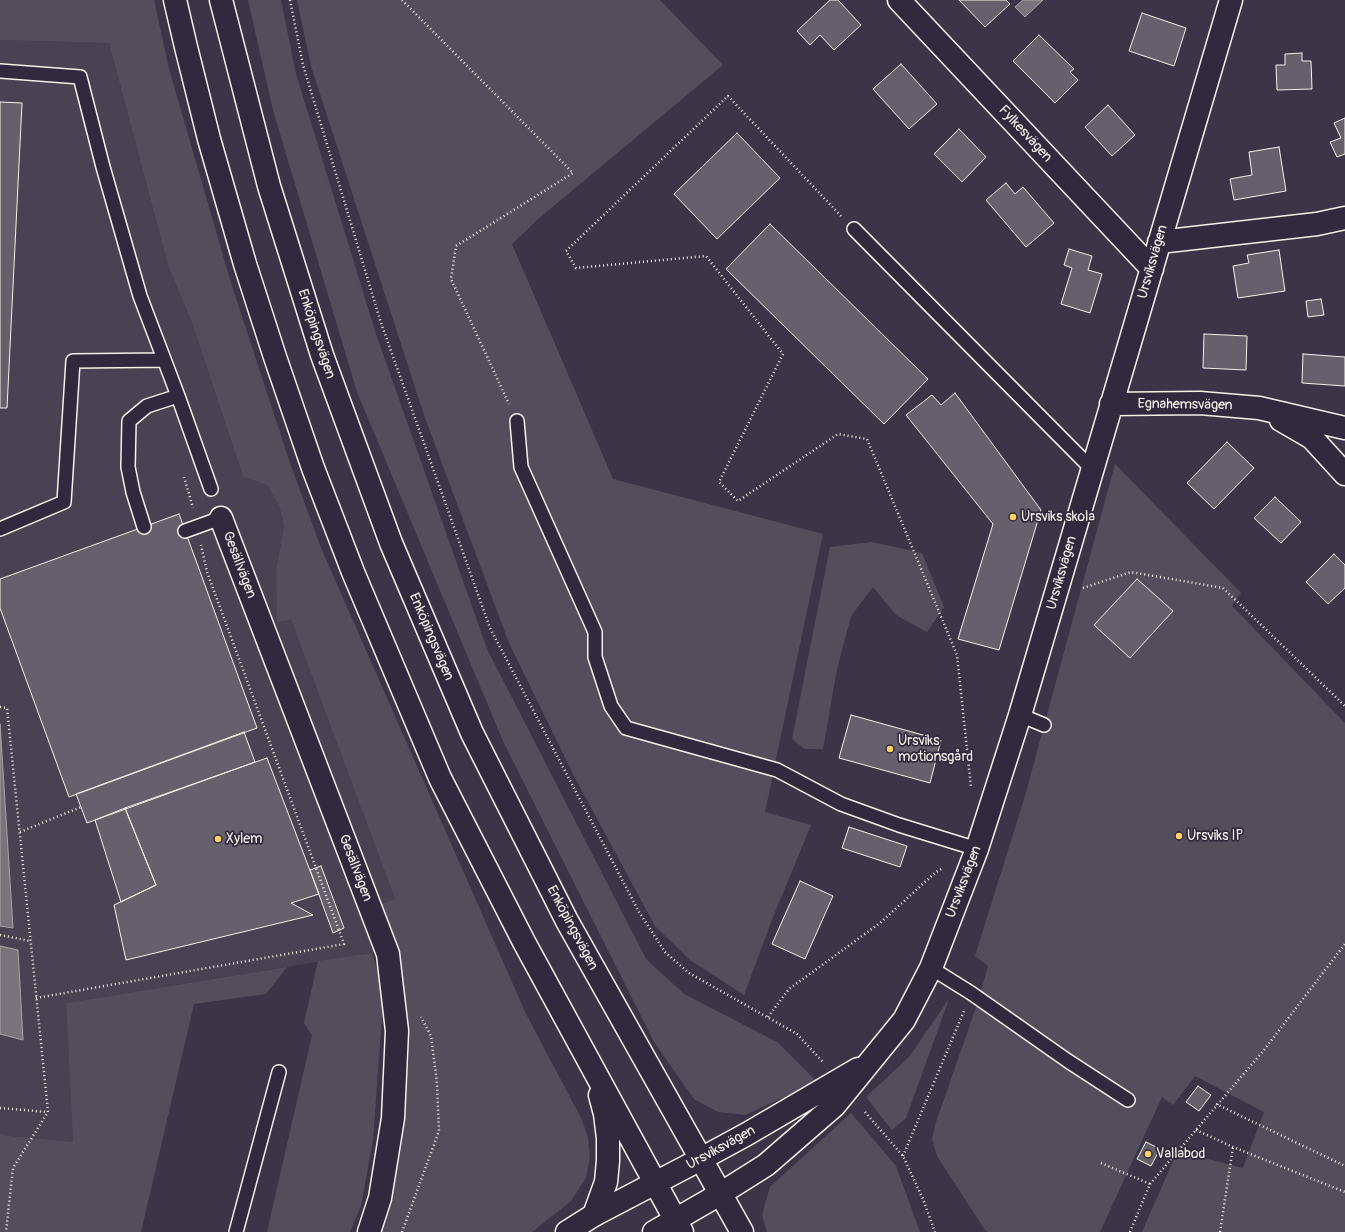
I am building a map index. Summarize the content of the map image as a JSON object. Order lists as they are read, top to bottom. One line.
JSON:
{"streets":{"street":["Fylkesvägen","Ursviksvägen","Enköpingsvägen","Egnahemsvägen","Gesällvägen"]},"crossings":[["Fylkesvägen","Ursviksvägen"],["Ursviksvägen","Enköpingsvägen"],["Ursviksvägen","Egnahemsvägen"]],"places":["Ursviks skola","Ursviks motionsgård","Ursviks IP","Xylem","Vallabod"]}
